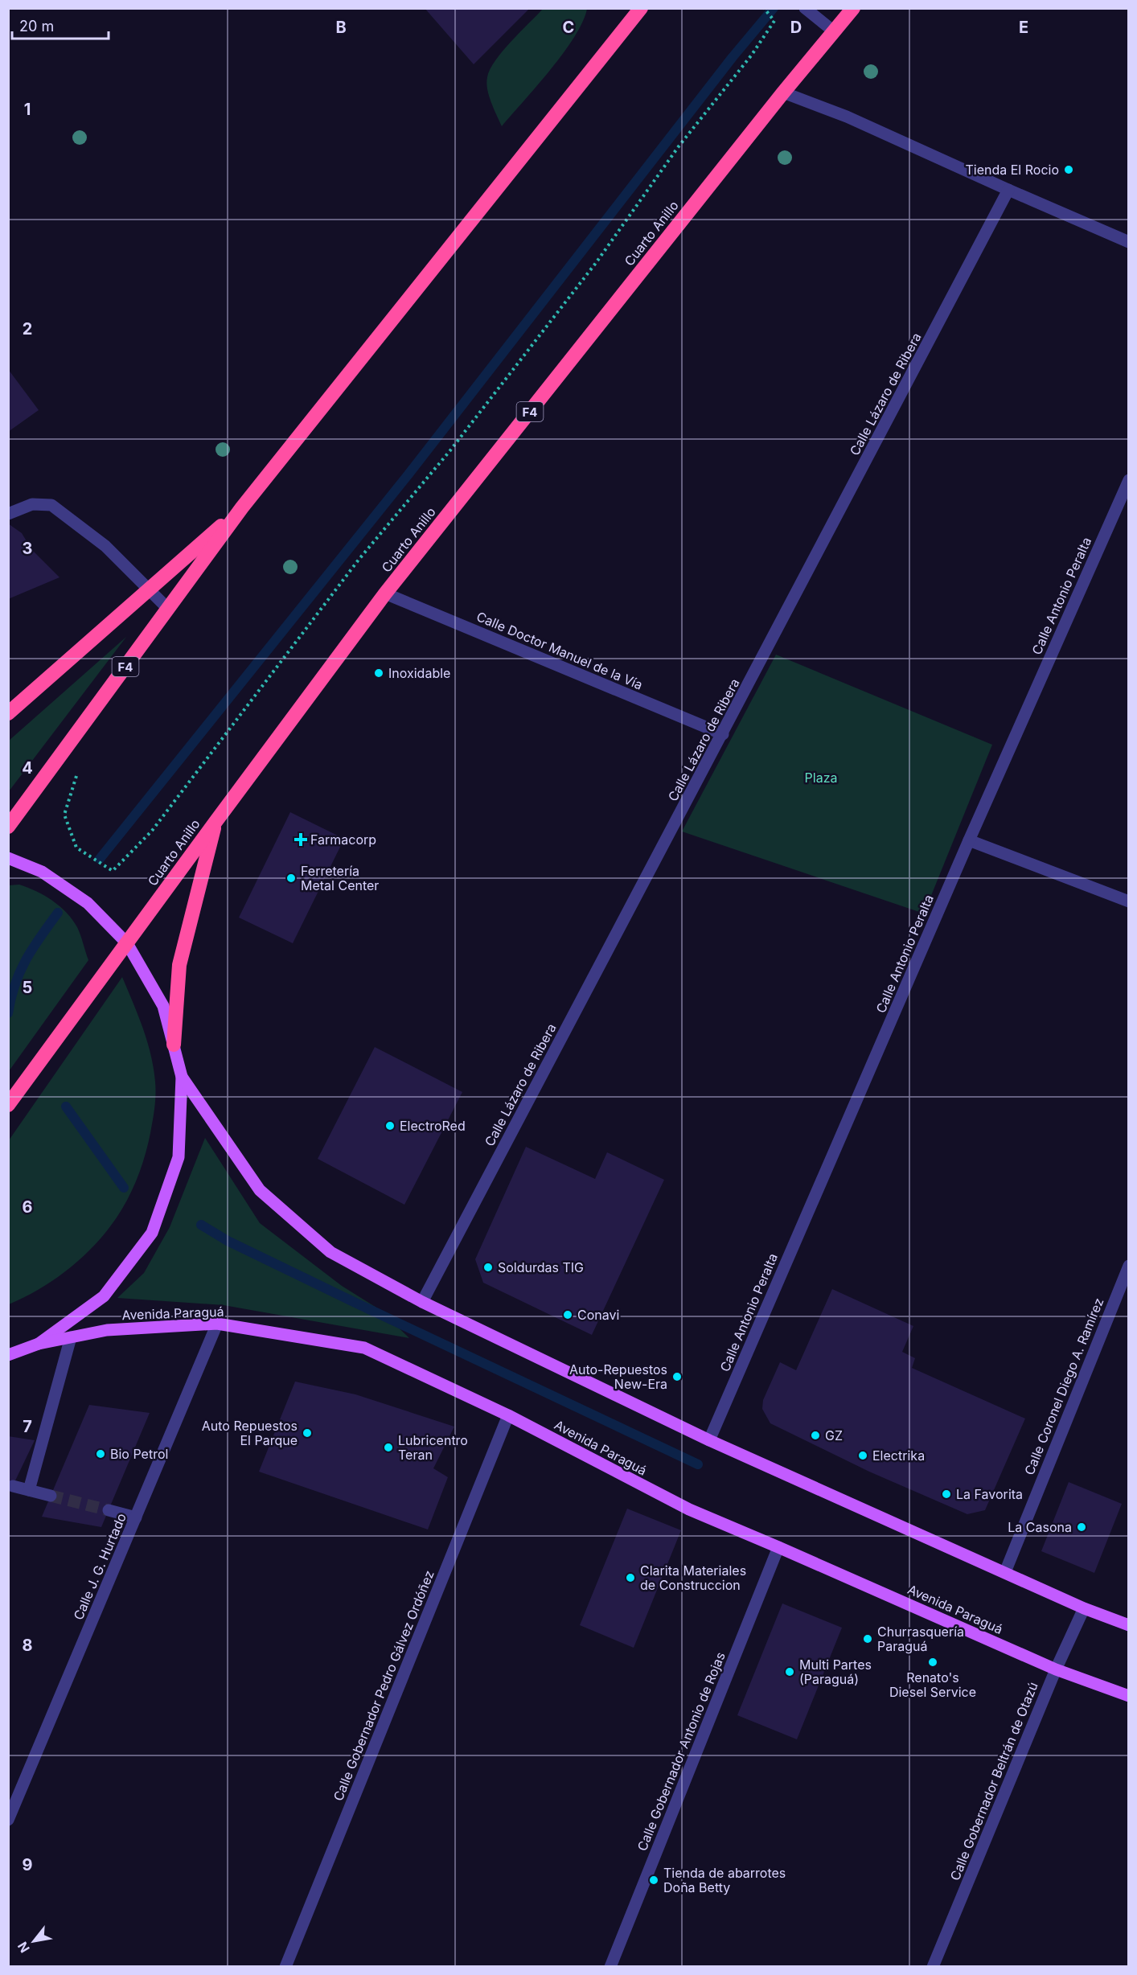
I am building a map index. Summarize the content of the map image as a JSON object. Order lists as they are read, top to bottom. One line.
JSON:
{"streets":{"highway":["Cuarto Anillo","F4"],"main road":["Avenida Paraguá"],"street":["Calle Lázaro de Ribera","Calle Antonio Peralta","Calle Doctor Manuel de la Vía","Calle Coronel Diego A. Ramírez","Calle J. G. Hurtado","Calle Gobernador Pedro Gálvez Ordóñez","Calle Gobernador Antonio de Rojas","Calle Gobernador Beltrán de Otazú"]},"crossings":[["Cuarto Anillo","Calle Doctor Manuel de la Vía"],["Calle Lázaro de Ribera","Calle Doctor Manuel de la Vía"],["Avenida Paraguá","Calle J. G. Hurtado"],["Avenida Paraguá","Calle Gobernador Pedro Gálvez Ordóñez"],["Avenida Paraguá","Calle Gobernador Antonio de Rojas"],["Avenida Paraguá","Calle Gobernador Beltrán de Otazú"]],"parks":["Plaza"],"places":{"other":["Tienda El Rocio","Inoxidable","Ferretería Metal Center","ElectroRed","Soldurdas TIG","Conavi","Auto-Repuestos New-Era","Auto Repuestos El Parque","GZ","Lubricentro Teran","Bio Petrol","Electrika","La Favorita","La Casona","Clarita Materiales de Construccion","Churrasquería Paraguá","Renato's Diesel Service","Multi Partes (Paraguá)","Tienda de abarrotes Doña Betty"],"health":["Farmacorp"]},"scale_bar":"20 m","north":"bottom left","grid":{"columns":["B","C","D","E"],"rows":["1","2","3","4","5","6","7","8","9"]}}
